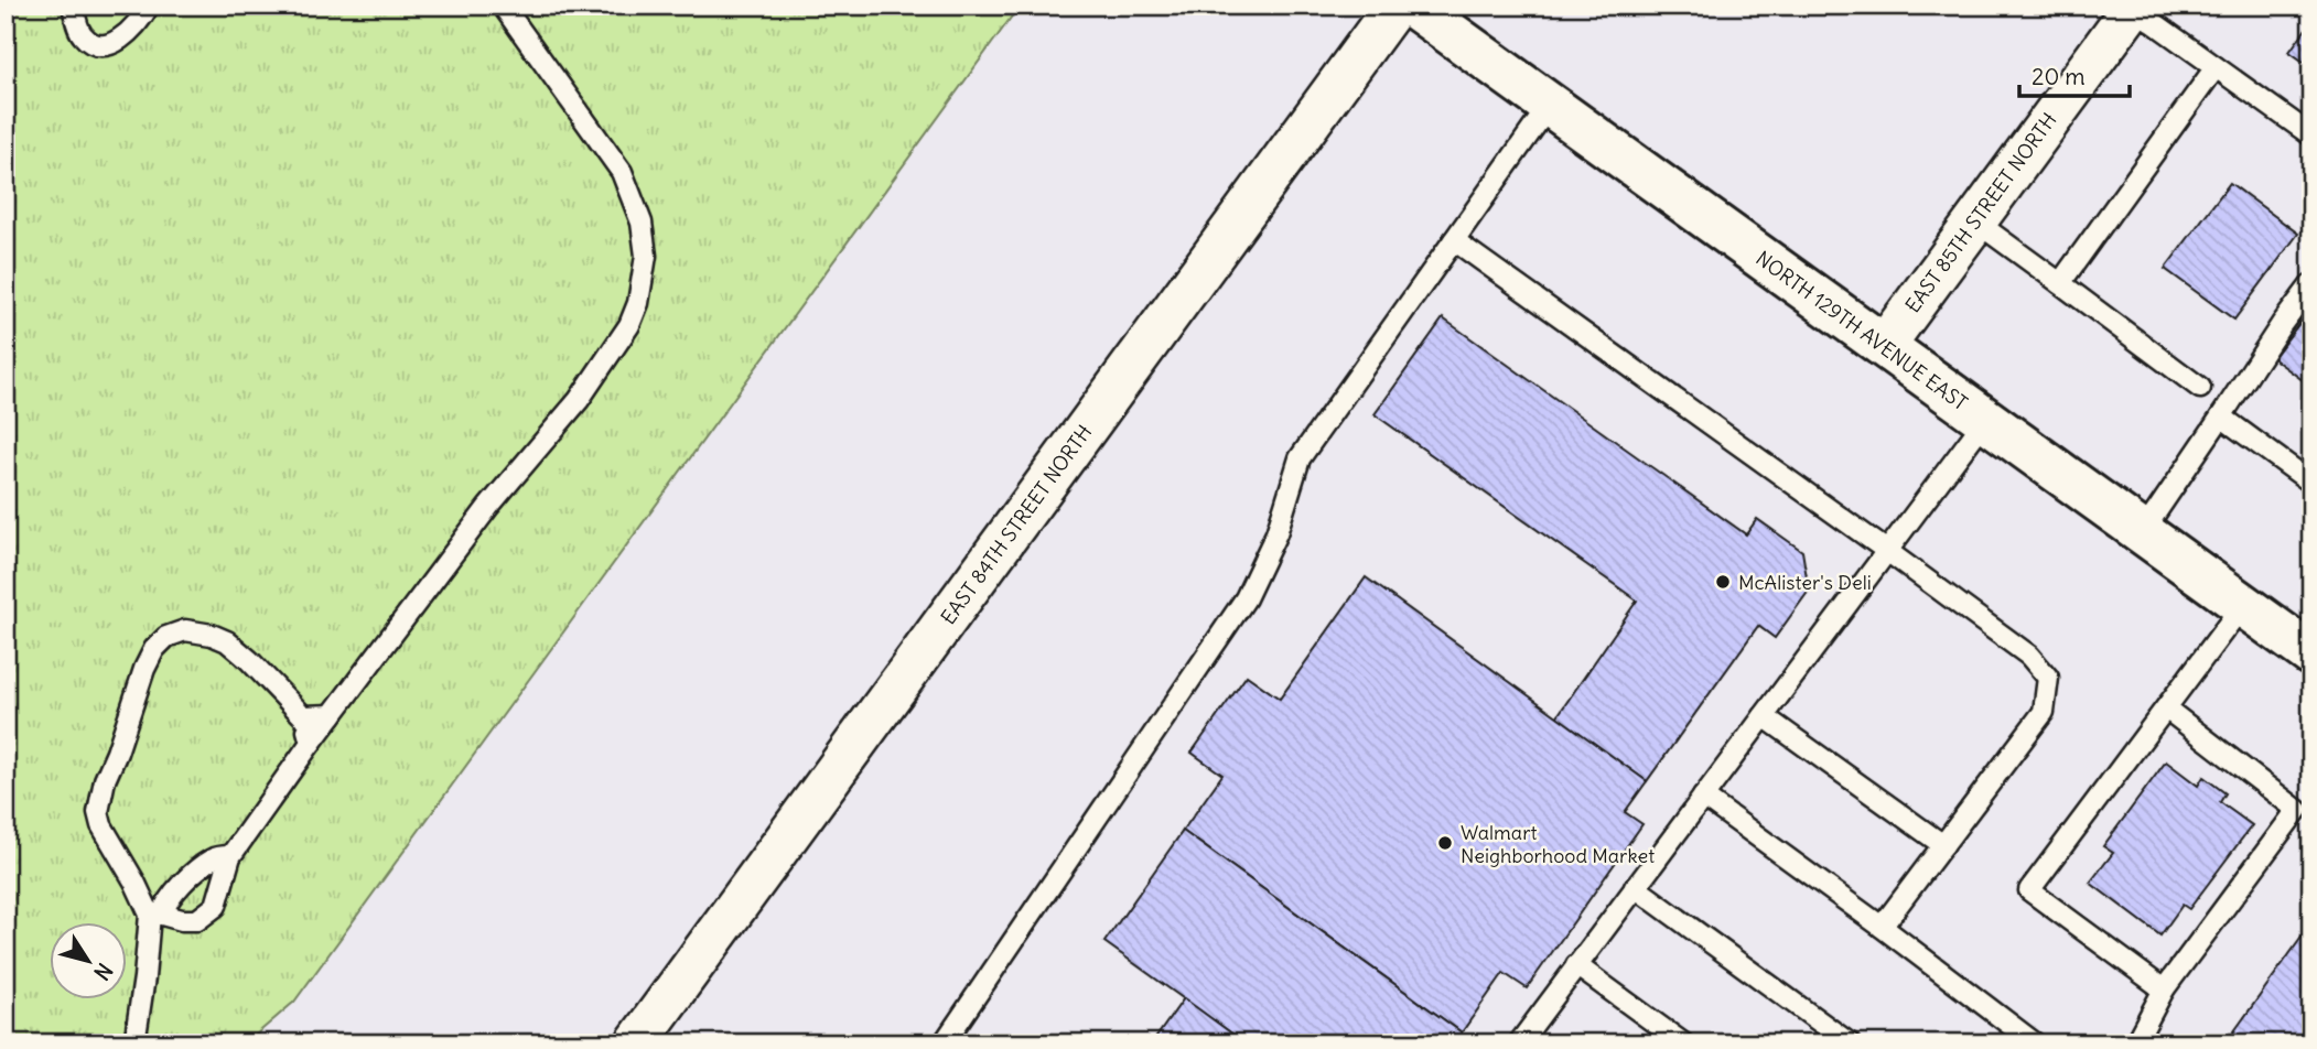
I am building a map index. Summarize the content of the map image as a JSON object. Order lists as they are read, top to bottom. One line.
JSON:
{"streets":{"main road":["NORTH 129TH AVENUE EAST"],"street":["EAST 85TH STREET NORTH","EAST 84TH STREET NORTH"]},"crossings":[["EAST 85TH STREET NORTH","NORTH 129TH AVENUE EAST"]],"places":["McAlister's Deli","Walmart Neighborhood Market"],"scale_bar":"20 m","north":"bottom right"}
